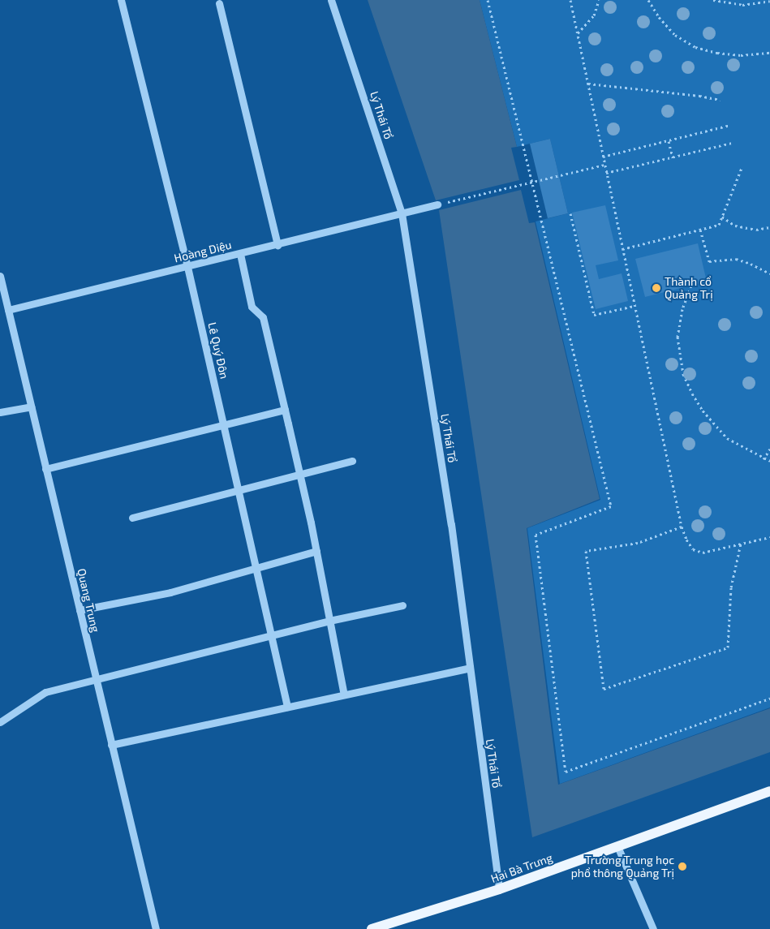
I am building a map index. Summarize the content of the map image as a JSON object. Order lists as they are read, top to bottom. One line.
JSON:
{"streets":{"main road":["Hai Bà Trưng"],"street":["Lý Thái Tổ","Hoàng Diệu","Lê Quý Đôn","Quang Trung"]},"crossings":[["Lý Thái Tổ","Hoàng Diệu"],["Lý Thái Tổ","Hai Bà Trưng"],["Hoàng Diệu","Lê Quý Đôn"],["Hoàng Diệu","Quang Trung"]],"places":["Thành cổ Quảng Trị","Trường Trung học phổ thông Quảng Trị"]}
